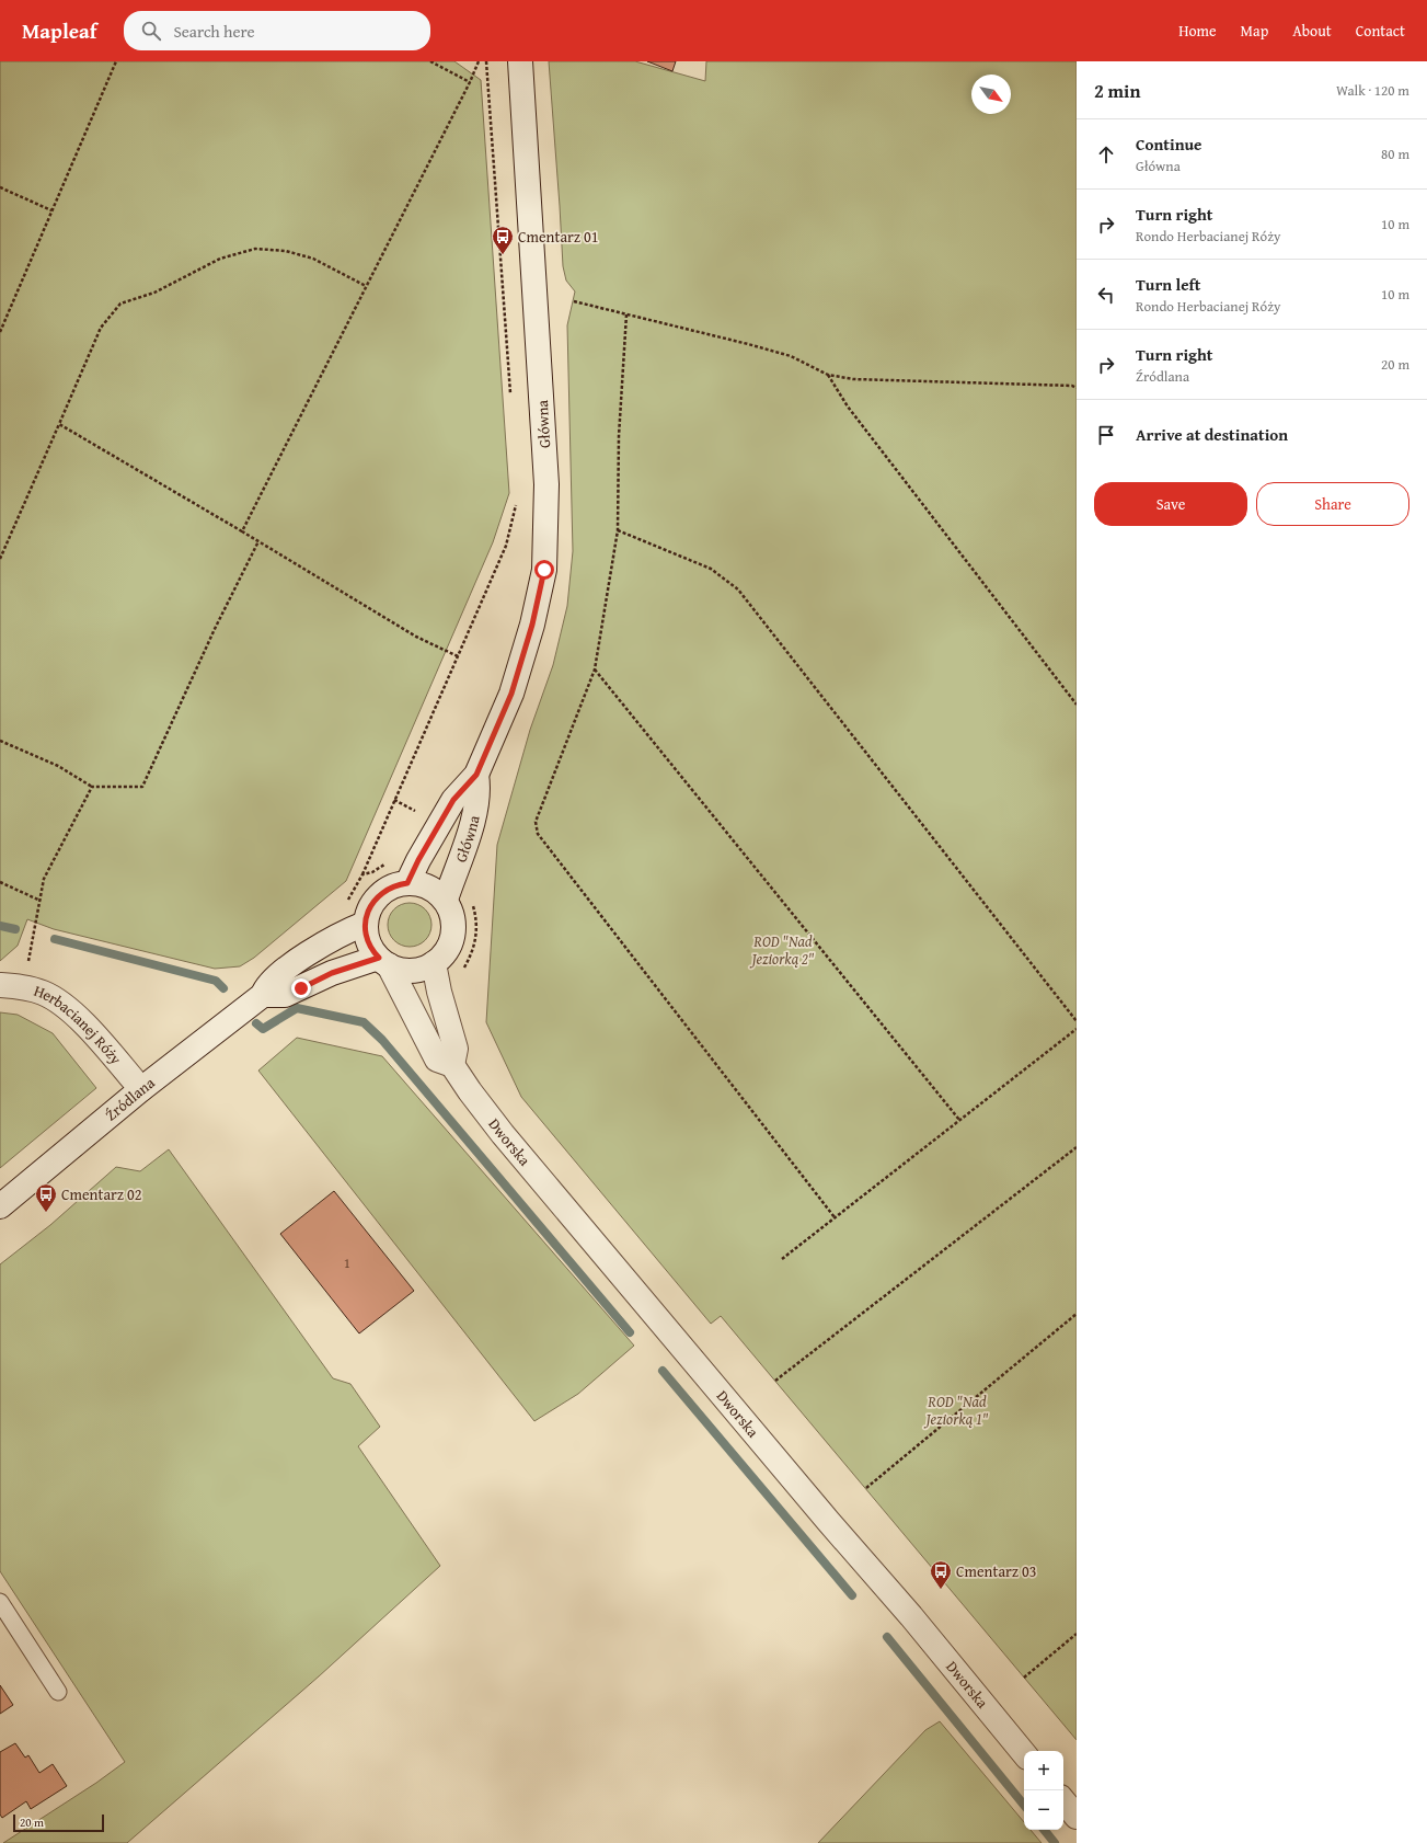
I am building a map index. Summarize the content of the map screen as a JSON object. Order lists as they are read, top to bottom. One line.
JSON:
{"streets":{"main road":["Główna","Herbacianej Róży","Źródlana","Dworska"]},"crossings":[["Główna","Źródlana"],["Główna","Dworska"],["Herbacianej Róży","Źródlana"],["Źródlana","Dworska"]],"parks":["ROD \"Nad Jeziorką 2\"","ROD \"Nad Jeziorką 1\""],"places":{"bus stop":["Cmentarz 01","Cmentarz 02","Cmentarz 03"]},"house_numbers":["1"],"scale_bar":"20 m","north":"bottom right","page":{"header":"Mapleaf","search":"Search here","nav":["Home","Map","About","Contact"],"heading":["2 min","Walk · 120 m"],"list":[["Continue","Główna","80 m"],["Turn right","Rondo Herbacianej Róży","10 m"],["Turn left","Rondo Herbacianej Róży","10 m"],["Turn right","Źródlana","20 m"],"Arrive at destination"],"buttons":["Save","Share"],"map_buttons":["+","−"],"scale":"20 m"}}
